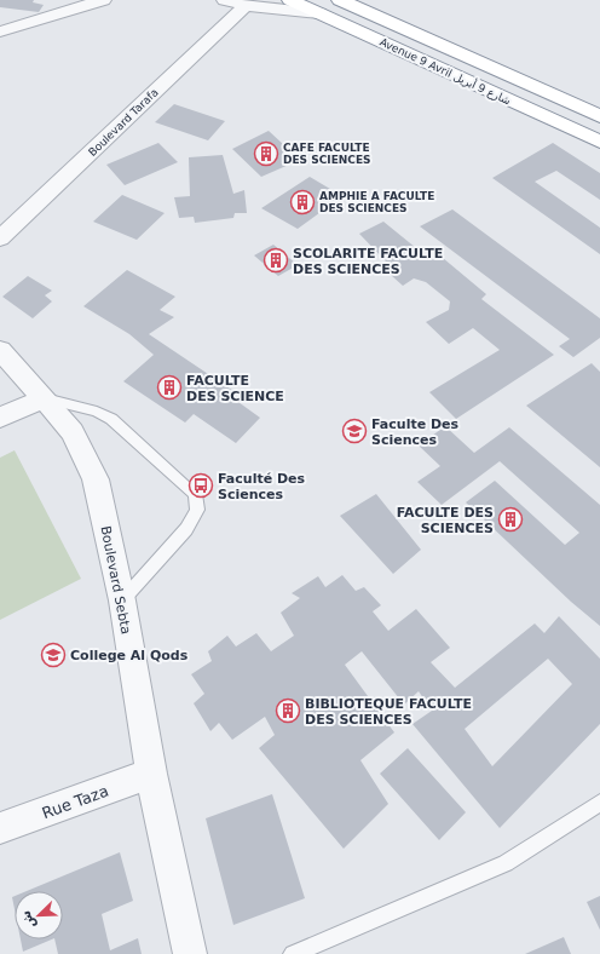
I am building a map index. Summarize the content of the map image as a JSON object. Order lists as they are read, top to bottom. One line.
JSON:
{"streets":{"highway":["Avenue 9 Avril شارع 9 أبريل"],"street":["Boulevard Tarafa","Boulevard Sebta","Rue Taza"]},"crossings":[["Boulevard Sebta","Rue Taza"]],"places":{"building":["CAFE FACULTE DES SCIENCES","AMPHIE A FACULTE DES SCIENCES","SCOLARITE FACULTE DES SCIENCES","FACULTE DES SCIENCE","FACULTE DES SCIENCES","BIBLIOTEQUE FACULTE DES SCIENCES"],"school or university":["Faculte Des Sciences","College Al Qods"],"bus stop":["Faculté Des Sciences"]},"north":"bottom left"}
